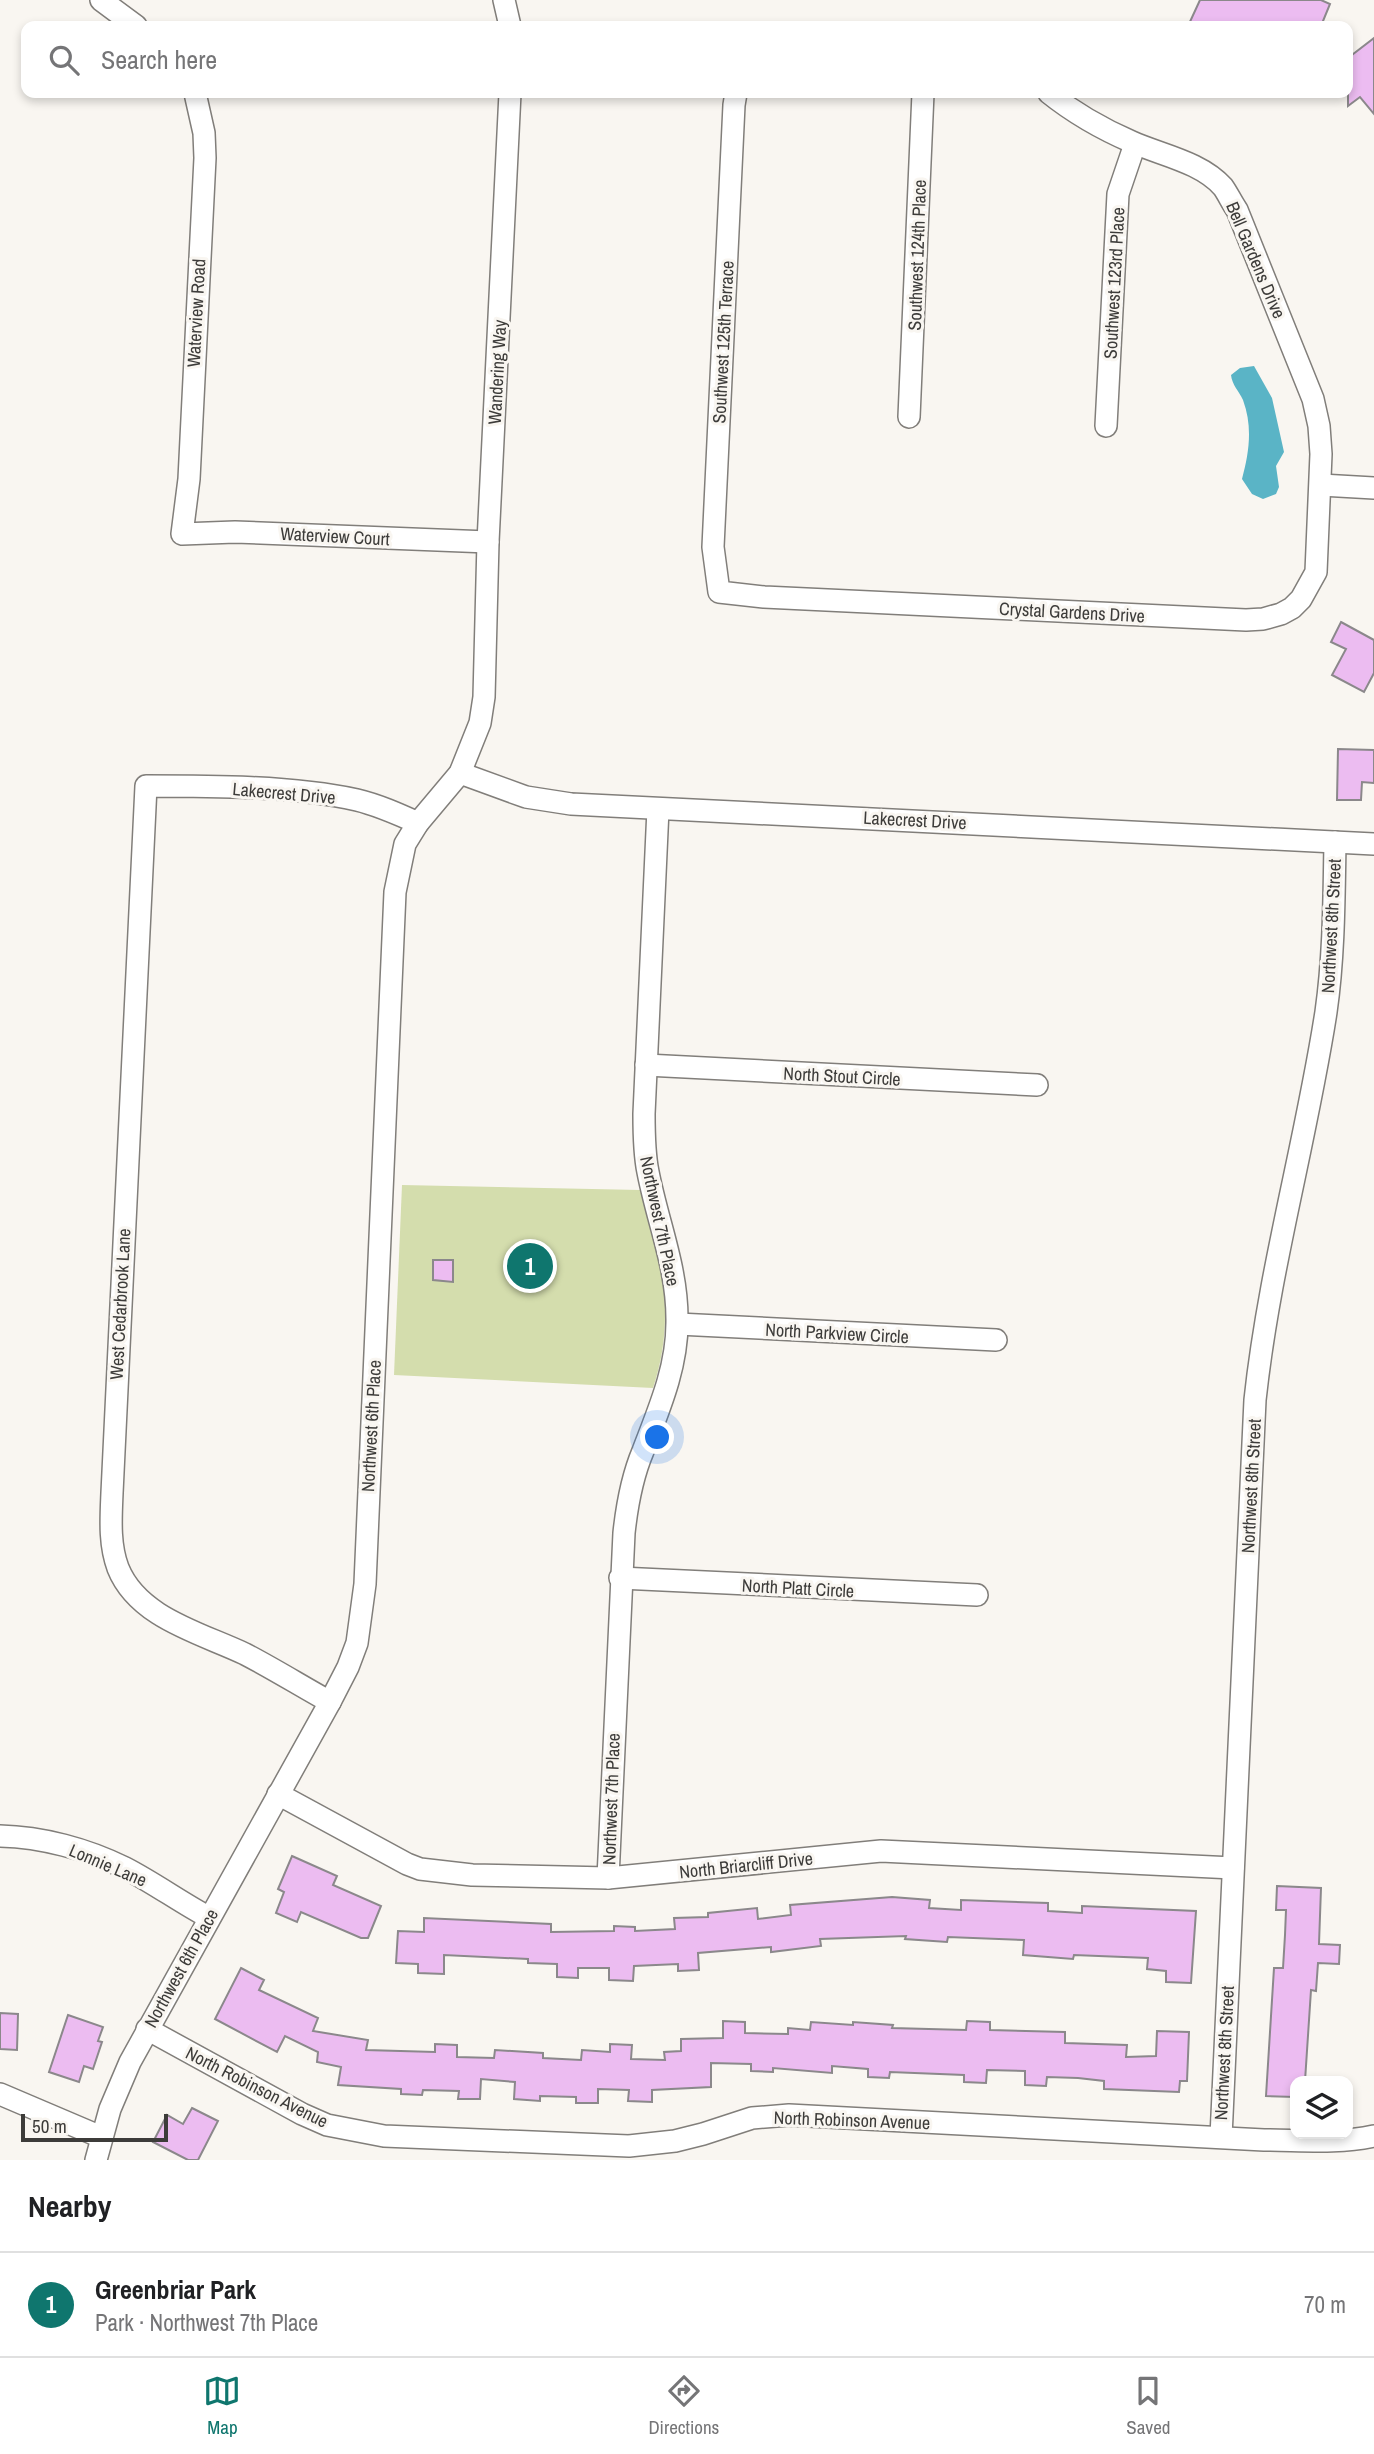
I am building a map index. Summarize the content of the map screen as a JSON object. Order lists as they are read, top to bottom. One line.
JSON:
{"streets":{"street":["Southwest 124th Place","Bell Gardens Drive","Southwest 123rd Place","Waterview Road","Southwest 125th Terrace","Wandering Way","Waterview Court","Crystal Gardens Drive","Lakecrest Drive","Northwest 8th Street","North Stout Circle","Northwest 7th Place","West Cedarbrook Lane","North Parkview Circle","Northwest 6th Place","North Platt Circle","Lonnie Lane","North Briarcliff Drive","North Robinson Avenue"]},"crossings":[["Bell Gardens Drive","Southwest 123rd Place"],["Bell Gardens Drive","Crystal Gardens Drive"],["Waterview Road","Waterview Court"],["Southwest 125th Terrace","Crystal Gardens Drive"],["Wandering Way","Waterview Court"],["Wandering Way","Northwest 6th Place"],["Lakecrest Drive","Northwest 8th Street"],["Lakecrest Drive","Northwest 7th Place"],["Lakecrest Drive","West Cedarbrook Lane"],["Lakecrest Drive","Northwest 6th Place"],["Northwest 8th Street","North Briarcliff Drive"],["Northwest 8th Street","North Robinson Avenue"],["North Stout Circle","Northwest 7th Place"],["Northwest 7th Place","North Parkview Circle"],["Northwest 7th Place","North Platt Circle"],["Northwest 7th Place","North Briarcliff Drive"],["West Cedarbrook Lane","Northwest 6th Place"],["Northwest 6th Place","Lonnie Lane"],["Northwest 6th Place","North Briarcliff Drive"],["Northwest 6th Place","North Robinson Avenue"]],"scale_bar":"50 m","page":{"search":"Search here","pins":"1","scale":"50 m","heading":"Nearby","list":[{"mark":"1","name":"Greenbriar Park","note":"Park · Northwest 7th Place","value":"70 m"}],"nav":["Map","Directions","Saved"]}}
